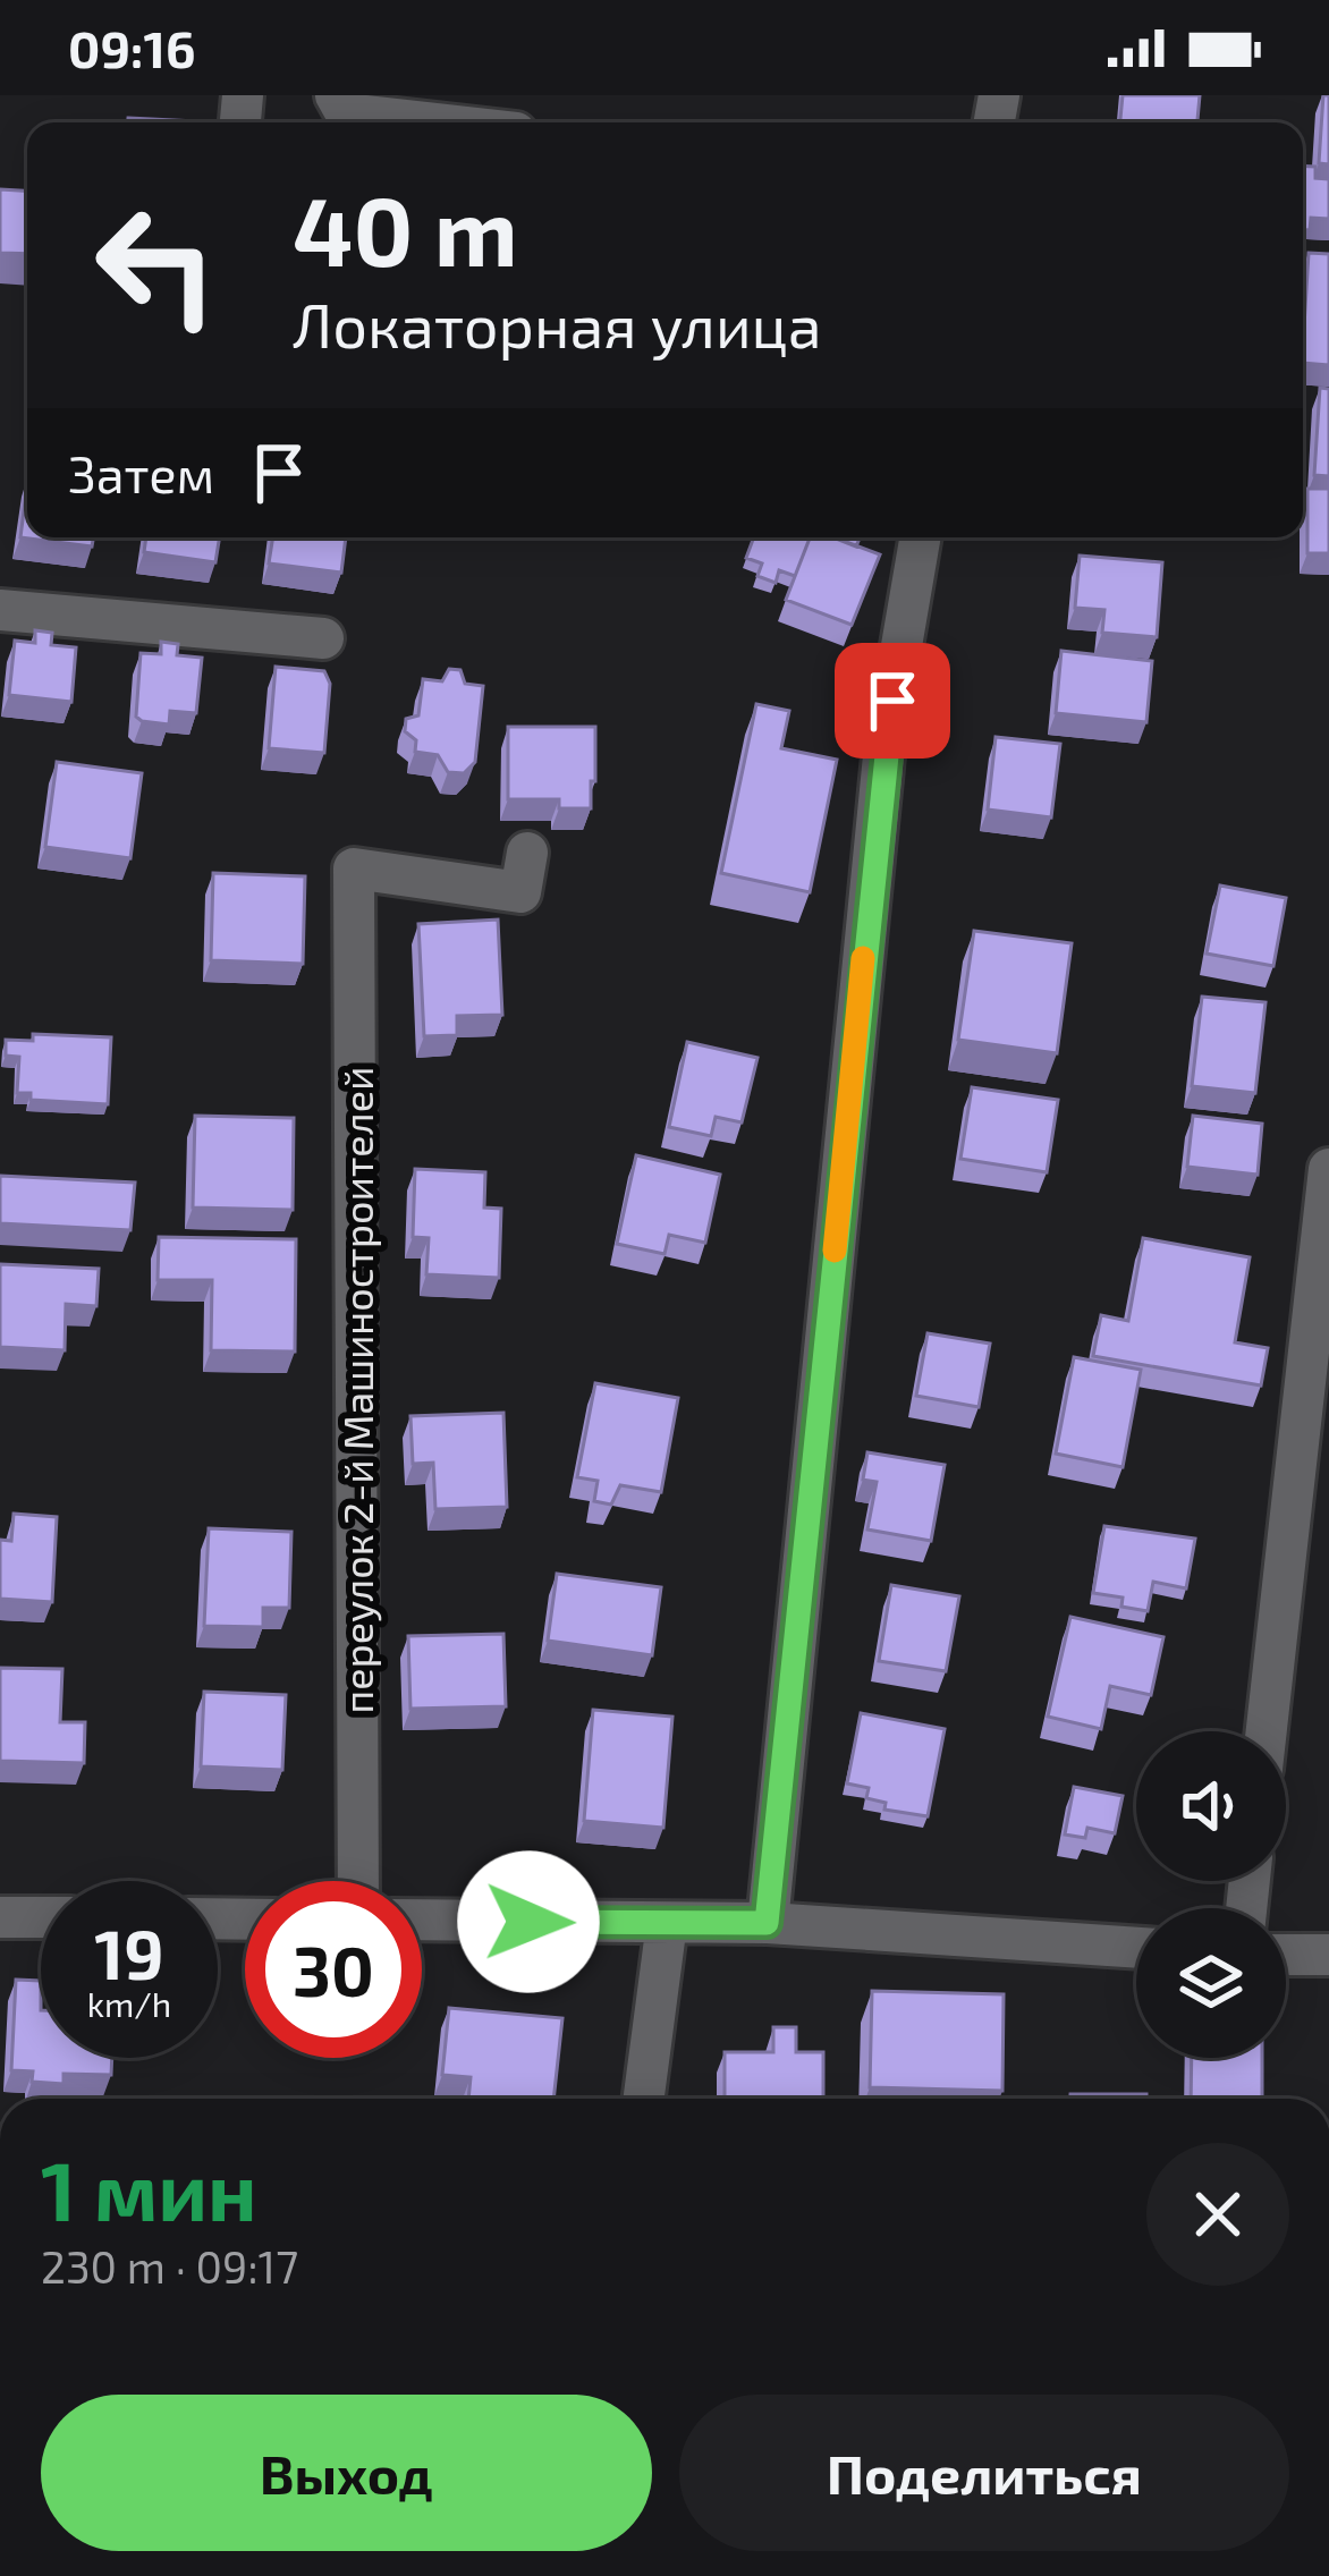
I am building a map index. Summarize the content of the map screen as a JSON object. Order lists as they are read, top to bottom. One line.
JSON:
{"streets":{"street":["переулок 2-й Машиностроителей"]},"page":{"status":"09:16","turn":["40 m","Локаторная улица"],"then":"Затем","speed":"19 km/h","limit":"30","heading":["1 мин","230 m · 09:17"],"buttons":["Выход","Поделиться"]}}
